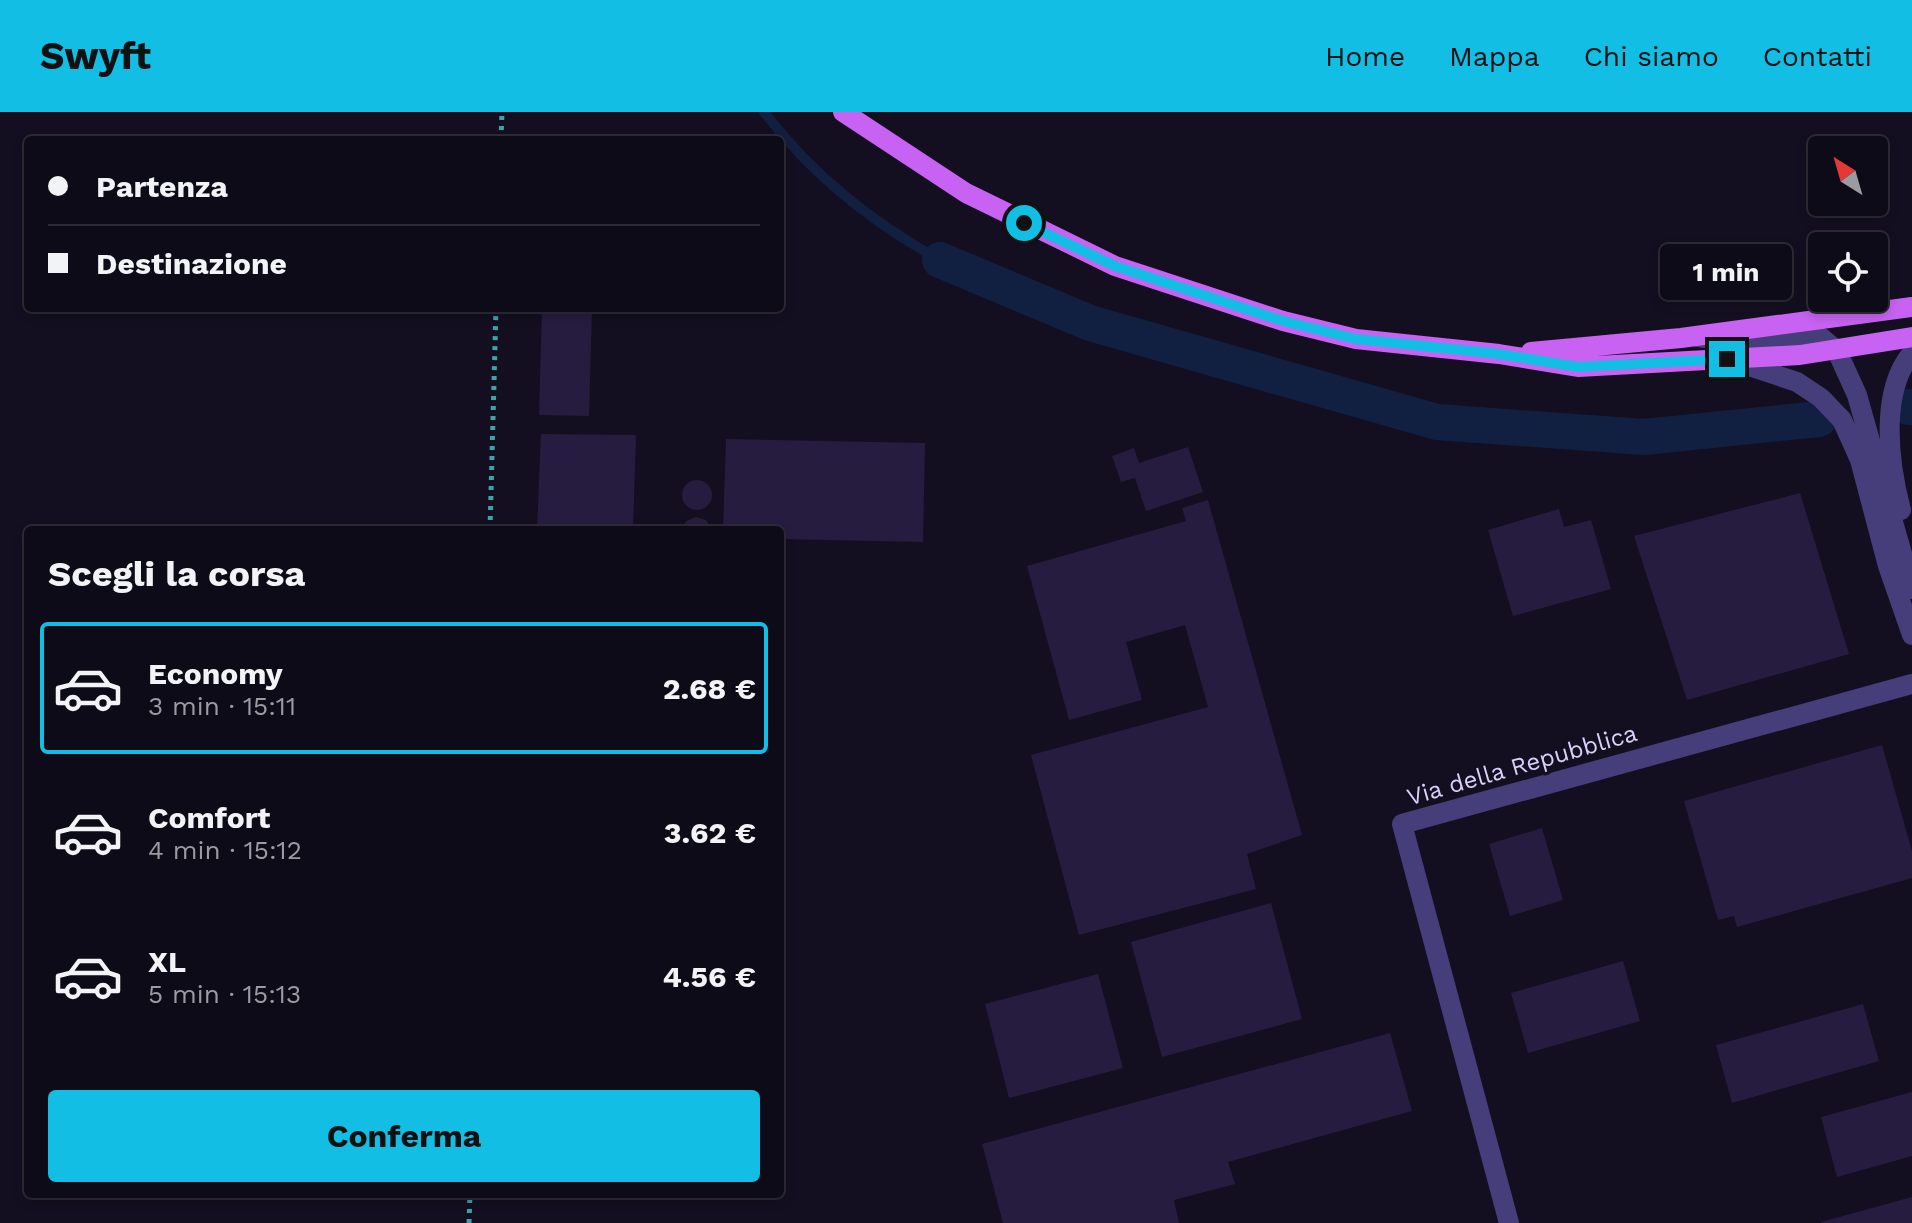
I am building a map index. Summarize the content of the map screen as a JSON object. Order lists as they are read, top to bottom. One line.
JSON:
{"streets":{"street":["Via della Repubblica"]},"north":"top left","page":{"header":"Swyft","nav":["Home","Mappa","Chi siamo","Contatti"],"banner":["Partenza","Destinazione"],"bubble":"1 min","heading":"Scegli la corsa","list":[{"name":"Economy","note":"3 min · 15:11","value":"2.68 €"},{"name":"Comfort","note":"4 min · 15:12","value":"3.62 €"},{"name":"XL","note":"5 min · 15:13","value":"4.56 €"}],"buttons":"Conferma"}}
